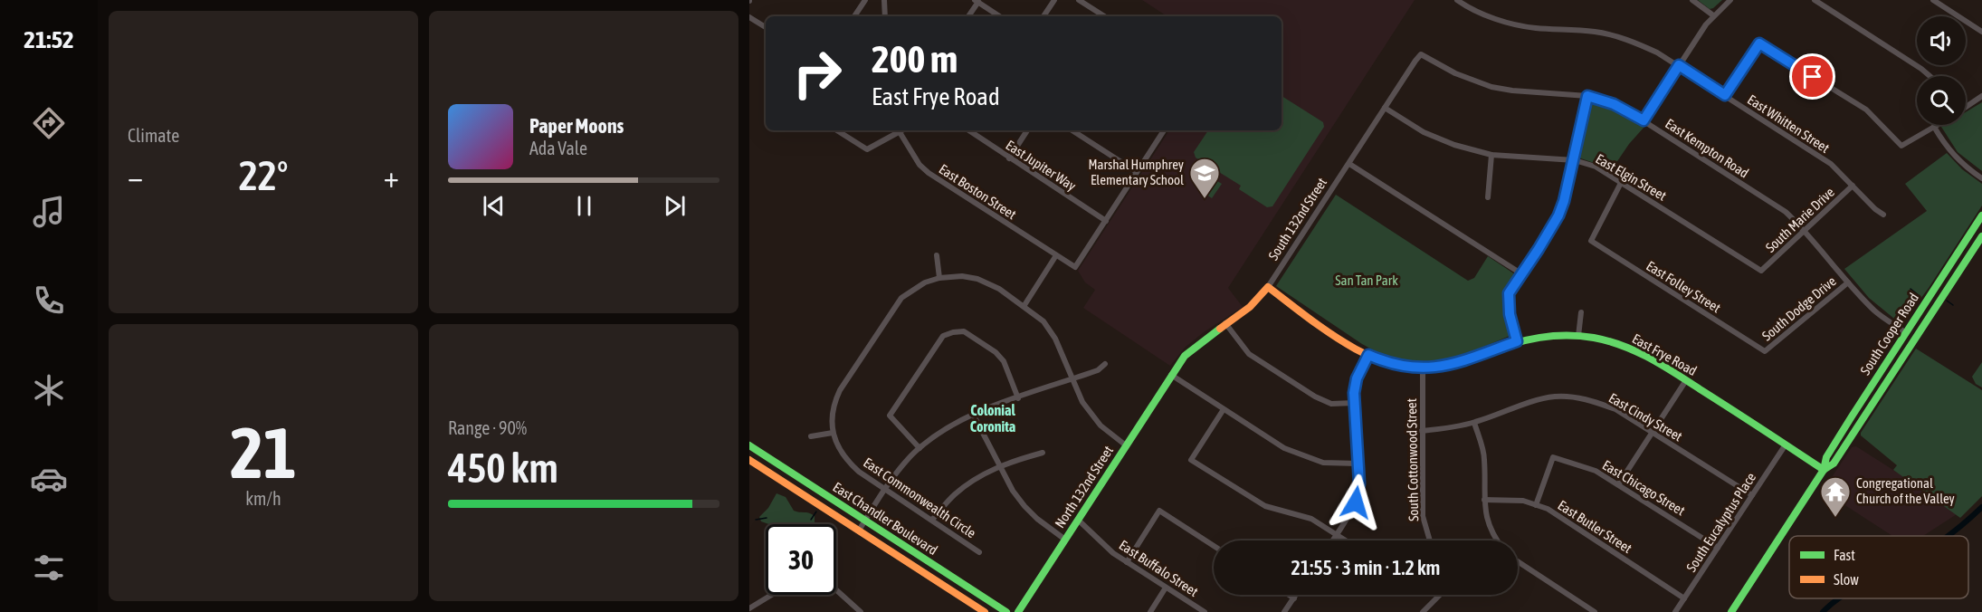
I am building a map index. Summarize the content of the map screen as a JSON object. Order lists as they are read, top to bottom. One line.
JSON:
{"streets":{"main road":["South 132nd Street","South Cooper Road","East Frye Road","North 132nd Street","East Chandler Boulevard"],"street":["East Whitten Street","East Kempton Road","East Jupiter Way","East Elgin Street","East Boston Street","South Marie Drive","East Folley Street","South Dodge Drive","East Cindy Street","South Cottonwood Street","East Chicago Street","East Commonwealth Circle","South Eucalyptus Place","East Butler Street","East Buffalo Street"]},"crossings":[["East Whitten Street","South Marie Drive"],["East Kempton Road","South 132nd Street"],["East Kempton Road","South Marie Drive"],["East Kempton Road","South Dodge Drive"],["East Kempton Road","South Cooper Road"],["East Jupiter Way","East Boston Street"],["East Elgin Street","South 132nd Street"],["East Elgin Street","South Marie Drive"],["East Elgin Street","East Folley Street"],["South 132nd Street","East Frye Road"],["South 132nd Street","North 132nd Street"],["East Folley Street","South Dodge Drive"],["South Cooper Road","East Frye Road"],["East Frye Road","South Cottonwood Street"],["East Frye Road","South Eucalyptus Place"],["East Cindy Street","South Cottonwood Street"],["East Cindy Street","South Eucalyptus Place"],["North 132nd Street","East Commonwealth Circle"],["North 132nd Street","East Buffalo Street"],["East Chicago Street","South Eucalyptus Place"],["East Chicago Street","East Butler Street"],["South Eucalyptus Place","East Butler Street"]],"districts":["Colonial Coronita"],"parks":["San Tan Park"],"places":{"school or university":["Marshal Humphrey Elementary School"],"temple":["Congregational Church of the Valley"]},"legend":["Fast","Slow"],"page":{"tabs":"21:52","tile":["Climate",["21","km/h"],["Range · 90%","450 km"]],"turn":["200 m","East Frye Road"],"song":["Paper Moons","Ada Vale"],"heat":["−","22°","+"],"limit":"30","trip":"21:55 · 3 min · 1.2 km"}}
